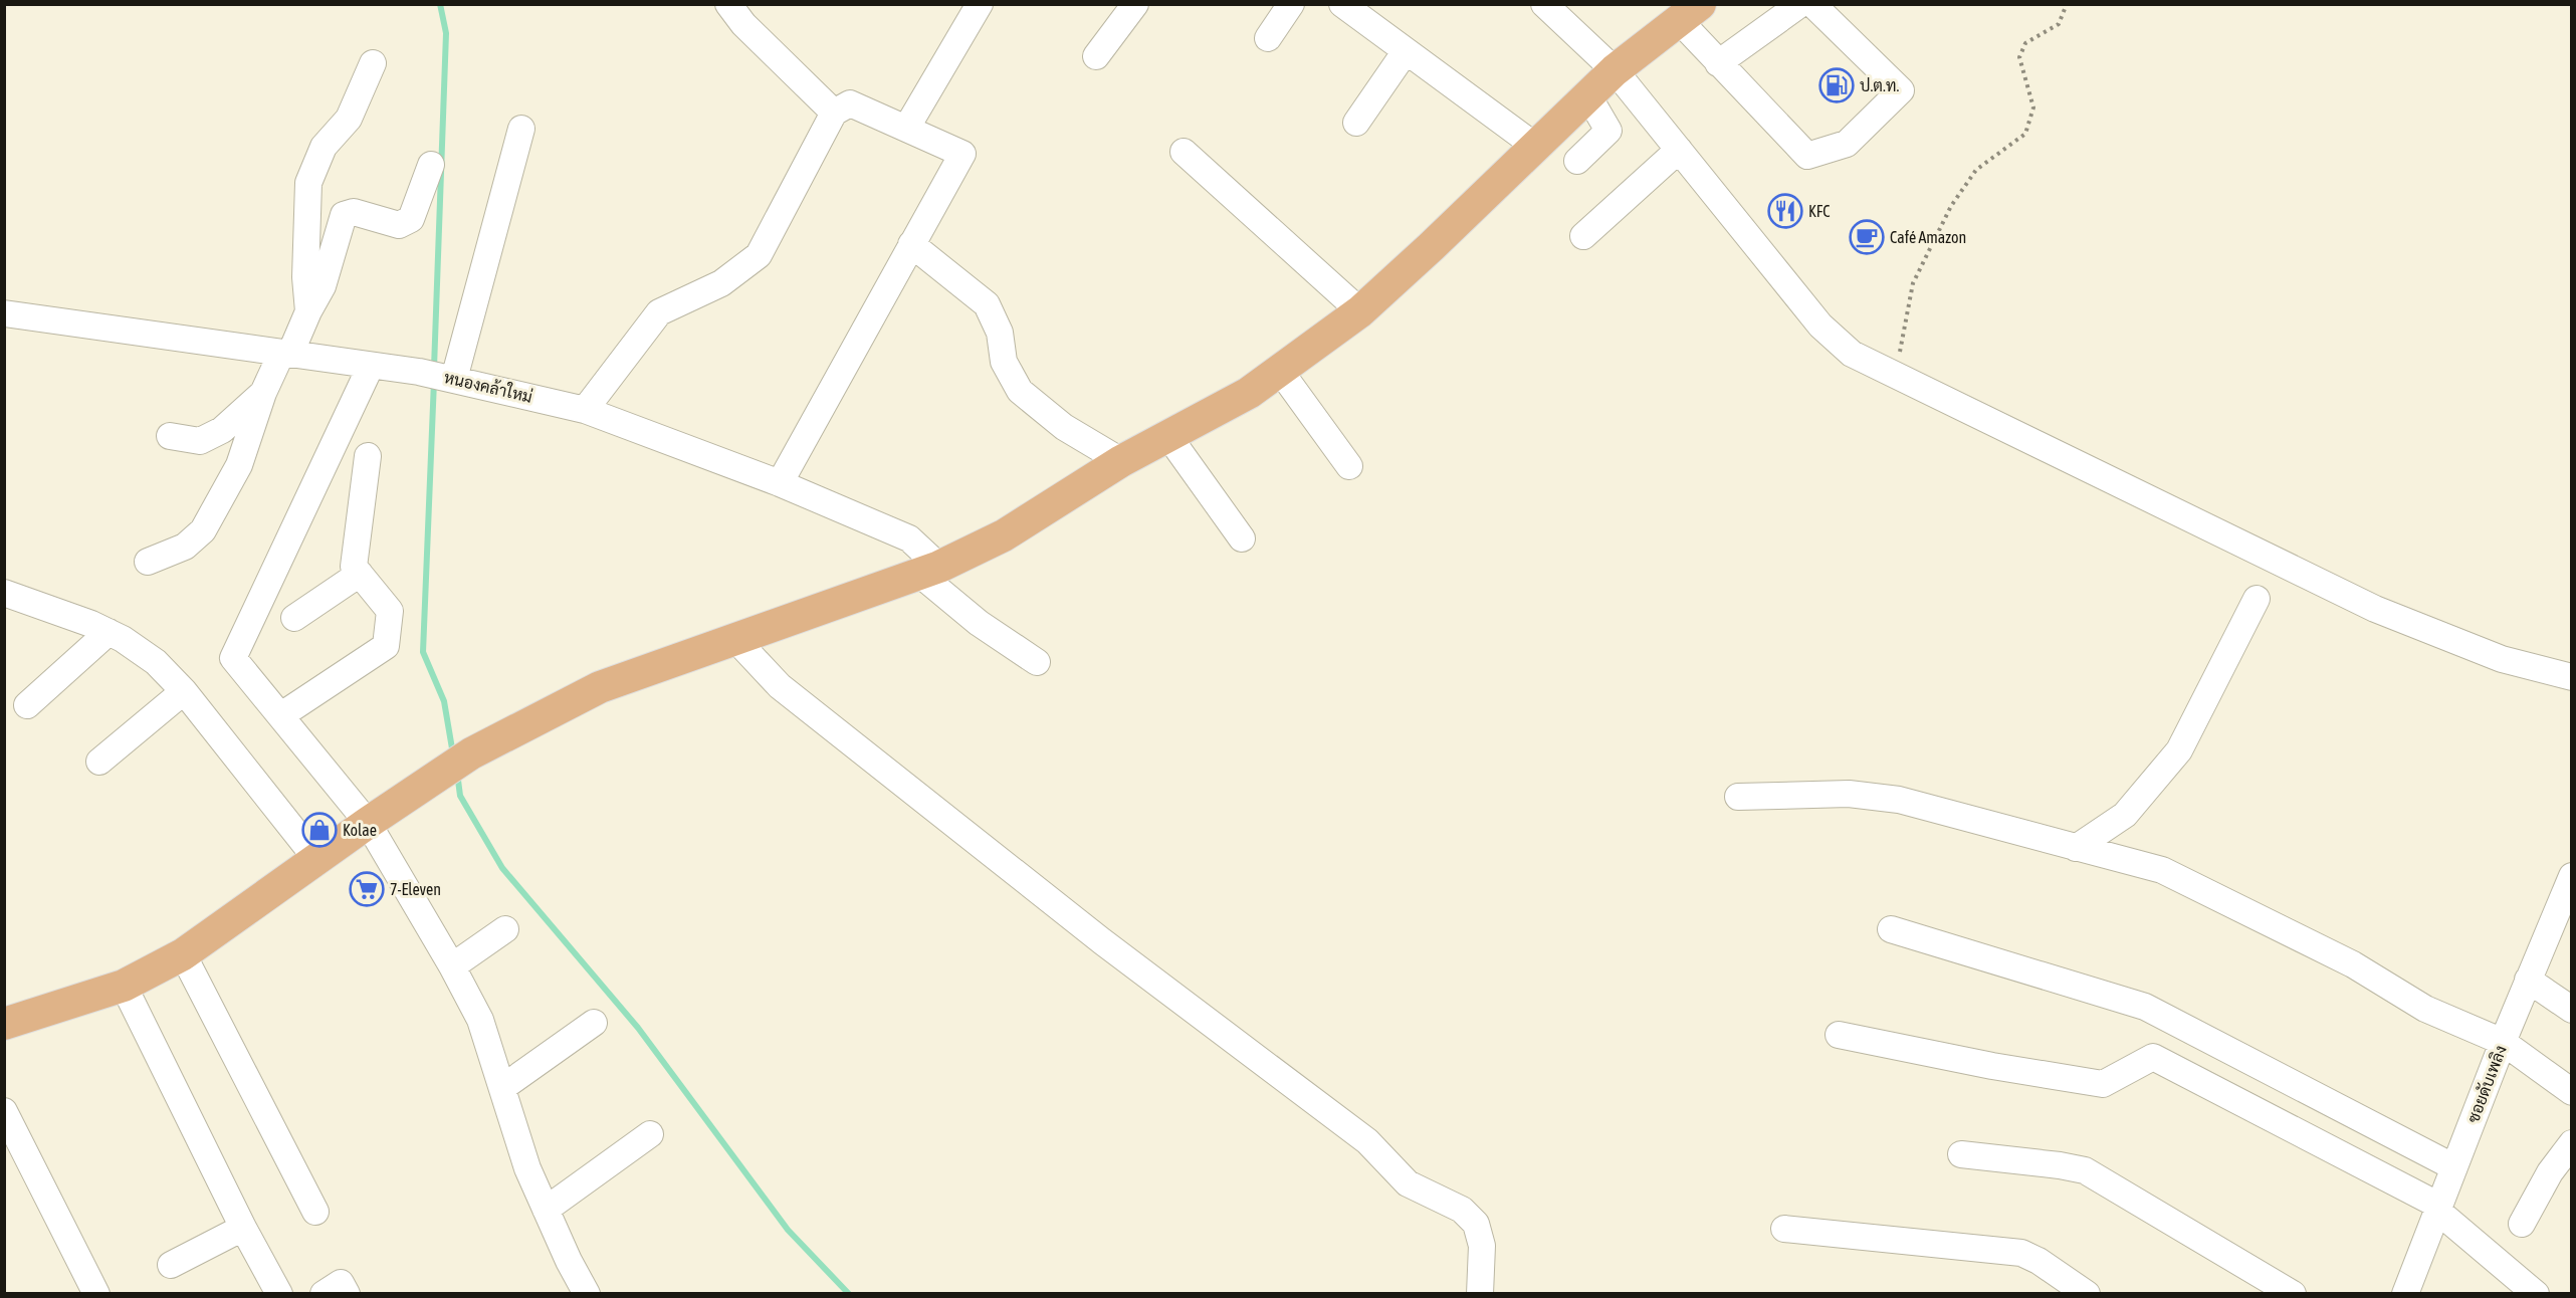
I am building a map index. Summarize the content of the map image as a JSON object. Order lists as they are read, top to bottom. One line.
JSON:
{"streets":{"street":["หนองคล้าใหม่","ซอยดับเพลิง"]},"places":{"fuel station":["ป.ต.ท."],"restaurant":["KFC"],"cafe":["Café Amazon"],"shop":["Kolae"],"supermarket":["7-Eleven"]}}
